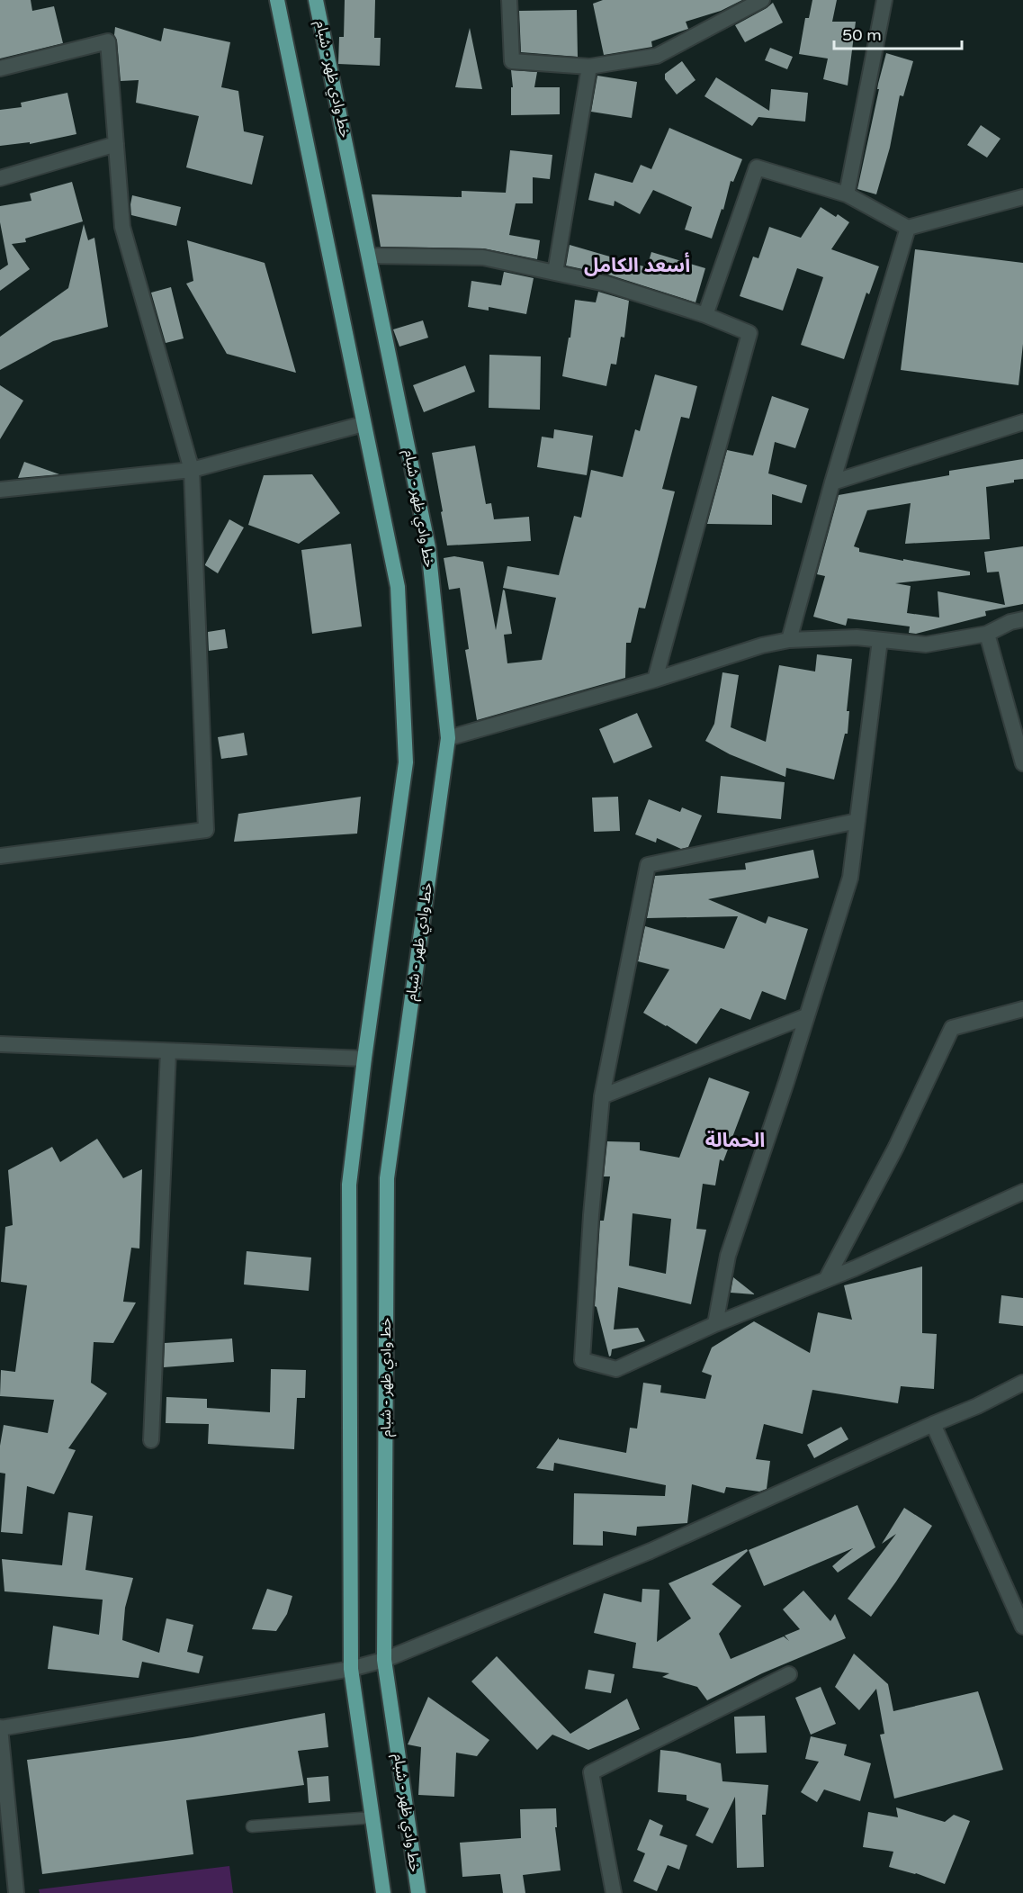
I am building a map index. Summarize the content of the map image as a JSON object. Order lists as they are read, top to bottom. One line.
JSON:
{"streets":{"main road":["خط وادي ظهر - شبام"]},"districts":["أسعد الكامل","الحمالة"],"scale_bar":"50 m"}
